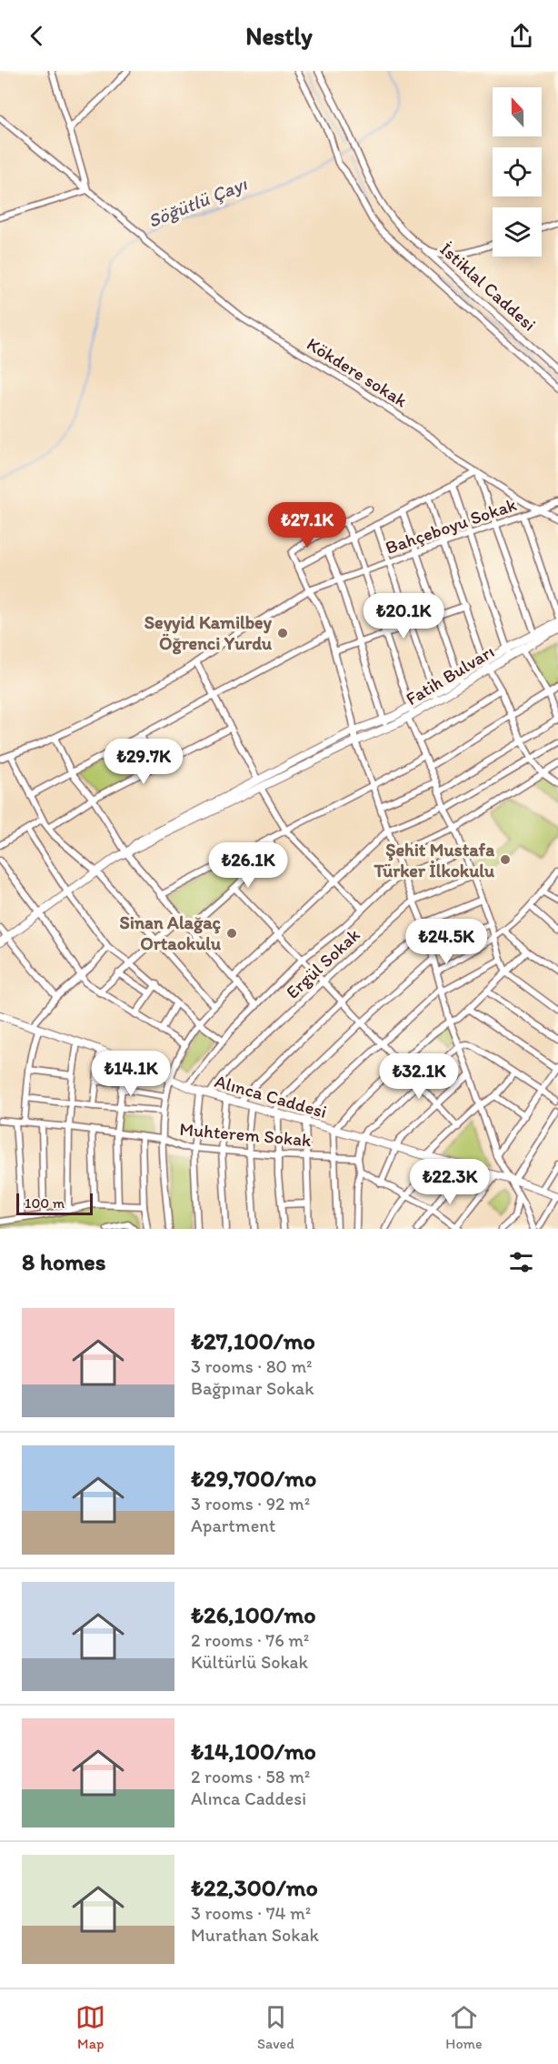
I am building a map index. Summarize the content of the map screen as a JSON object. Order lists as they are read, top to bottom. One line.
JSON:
{"streets":{"main road":["Fatih Bulvarı","Alınca Caddesi"],"street":["İstiklal Caddesi","Kökdere sokak","Bahçeboyu Sokak","Ergül Sokak","Muhterem Sokak"]},"crossings":[["Kökdere sokak","Bahçeboyu Sokak"],["Ergül Sokak","Alınca Caddesi"]],"water":["Söğütlü Çayı"],"places":["Seyyid Kamilbey Öğrenci Yurdu","Şehit Mustafa Türker İlkokulu","Sinan Alağaç Ortaokulu"],"scale_bar":"100 m","north":"top","page":{"header":"Nestly","price":["₺27.1K","₺20.1K","₺29.7K","₺26.1K","₺24.5K","₺14.1K","₺32.1K","₺22.3K"],"scale":"100 m","heading":"8 homes","list":[{"name":"₺27,100/mo","note":"3 rooms · 80 m² · Bağpınar Sokak"},{"name":"₺29,700/mo","note":"3 rooms · 92 m² · Apartment"},{"name":"₺26,100/mo","note":"2 rooms · 76 m² · Kültürlü Sokak"},{"name":"₺14,100/mo","note":"2 rooms · 58 m² · Alınca Caddesi"},{"name":"₺22,300/mo","note":"3 rooms · 74 m² · Murathan Sokak"}],"tabs":["Map","Saved","Home"]}}
